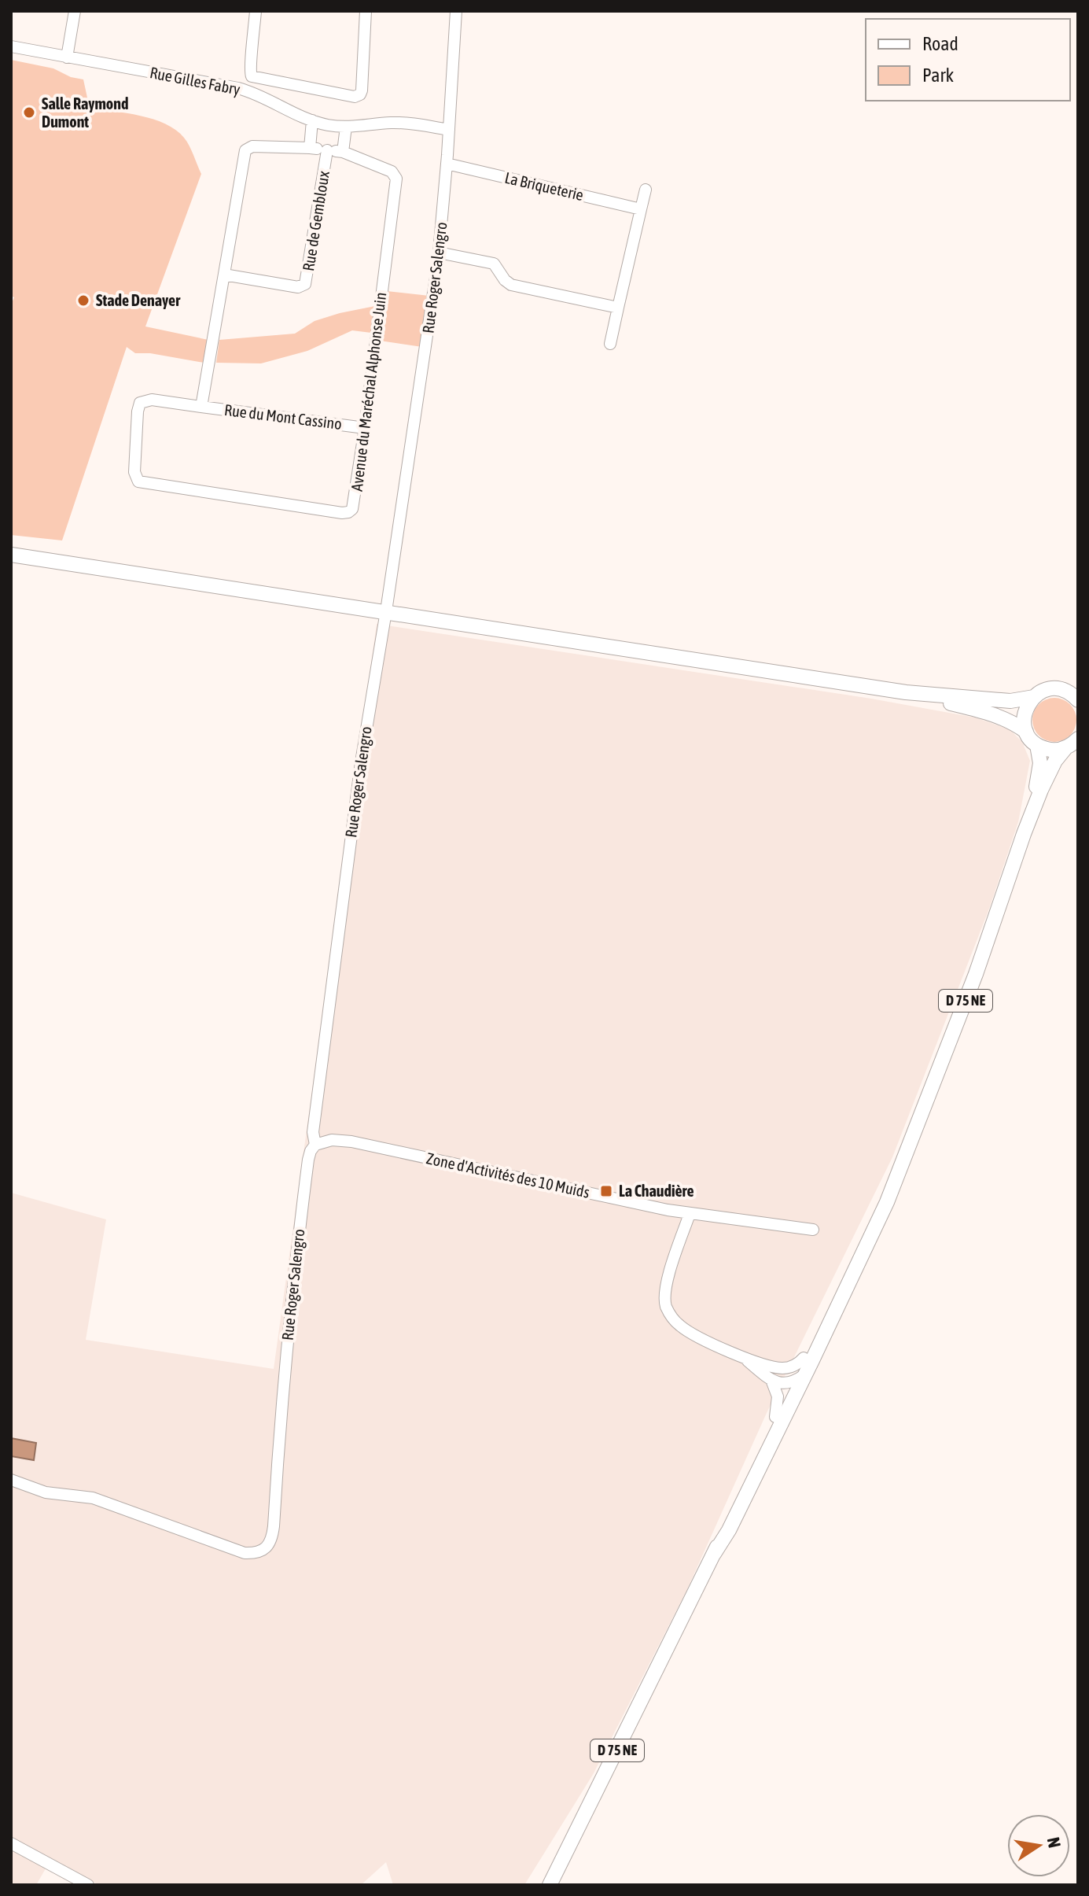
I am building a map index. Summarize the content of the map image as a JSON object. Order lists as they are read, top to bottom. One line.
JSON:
{"streets":{"main road":["D 75 NE"],"street":["Rue Gilles Fabry","La Briqueterie","Rue de Gembloux","Rue Roger Salengro","Avenue du Maréchal Alphonse Juin","Rue du Mont Cassino","Zone d'Activités des 10 Muids"]},"crossings":[["Rue Gilles Fabry","Rue Roger Salengro"],["La Briqueterie","Rue Roger Salengro"],["Rue Roger Salengro","Zone d'Activités des 10 Muids"],["Avenue du Maréchal Alphonse Juin","Rue du Mont Cassino"]],"places":{"other":["Salle Raymond Dumont","Stade Denayer"],"transit":["La Chaudière"]},"legend":["Road","Park"],"north":"right"}
